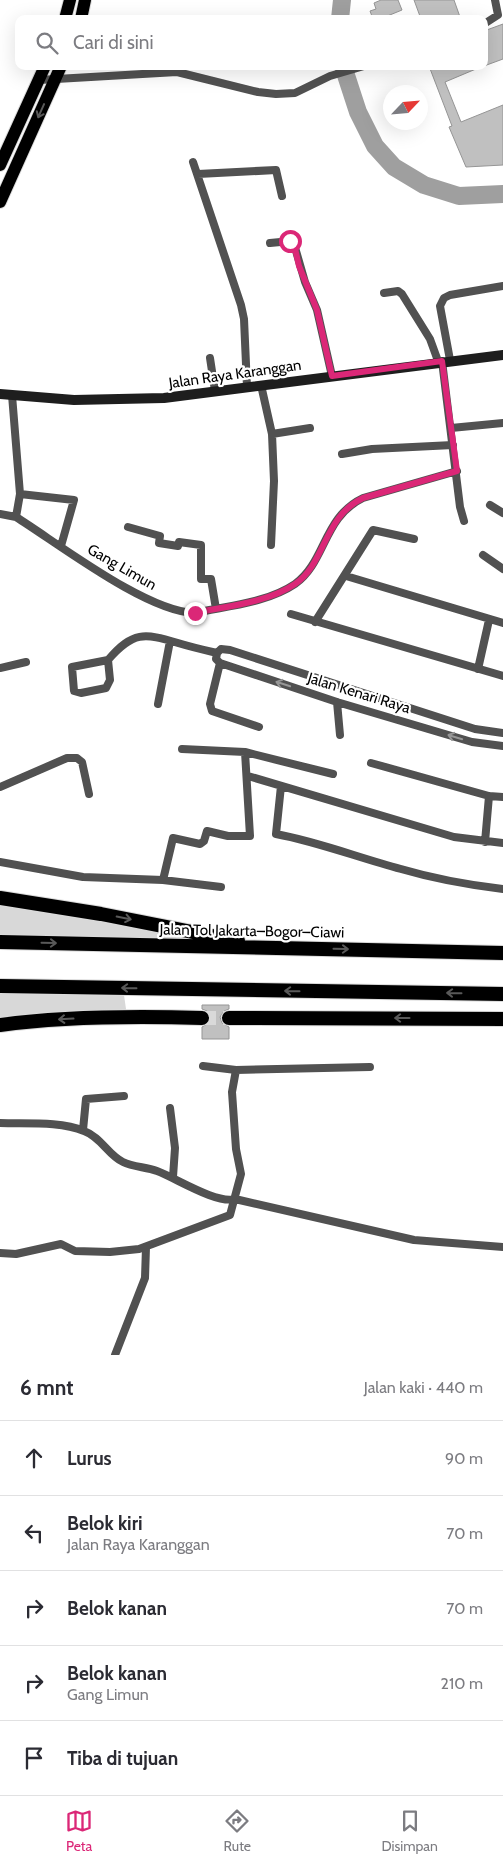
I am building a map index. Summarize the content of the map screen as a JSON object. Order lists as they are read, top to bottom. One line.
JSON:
{"streets":{"highway":["Jalan Tol Jakarta–Bogor–Ciawi"],"street":["Jalan Raya Karanggan","Gang Limun","Jalan Kenari Raya"]},"north":"top right","page":{"search":"Cari di sini","heading":["6 mnt","Jalan kaki · 440 m"],"list":[["Lurus","90 m"],["Belok kiri","Jalan Raya Karanggan","70 m"],["Belok kanan","70 m"],["Belok kanan","Gang Limun","210 m"],"Tiba di tujuan"],"nav":["Peta","Rute","Disimpan"]}}
